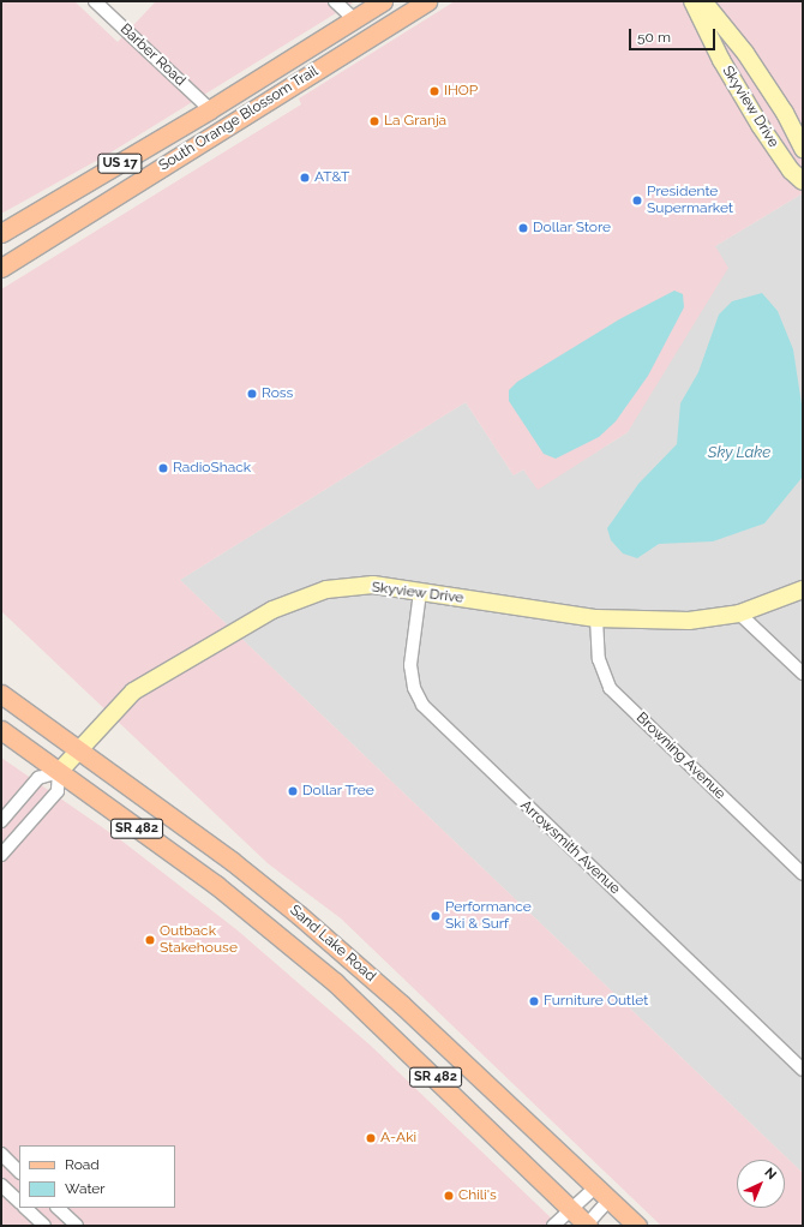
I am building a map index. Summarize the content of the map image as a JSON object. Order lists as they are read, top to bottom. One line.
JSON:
{"streets":{"main road":["South Orange Blossom Trail","US 17","SR 482","Sand Lake Road"],"street":["Barber Road","Skyview Drive","Browning Avenue","Arrowsmith Avenue"]},"crossings":[["Barber Road","South Orange Blossom Trail"],["Skyview Drive","Browning Avenue"],["Skyview Drive","Arrowsmith Avenue"],["Skyview Drive","Sand Lake Road"]],"water":["Sky Lake"],"places":["IHOP","La Granja","AT&T","Presidente Supermarket","Dollar Store","Ross","RadioShack","Dollar Tree","Performance Ski & Surf","Outback Stakehouse","Furniture Outlet","A-Aki","Chili's"],"legend":["Road","Water"],"scale_bar":"50 m","north":"top right"}
